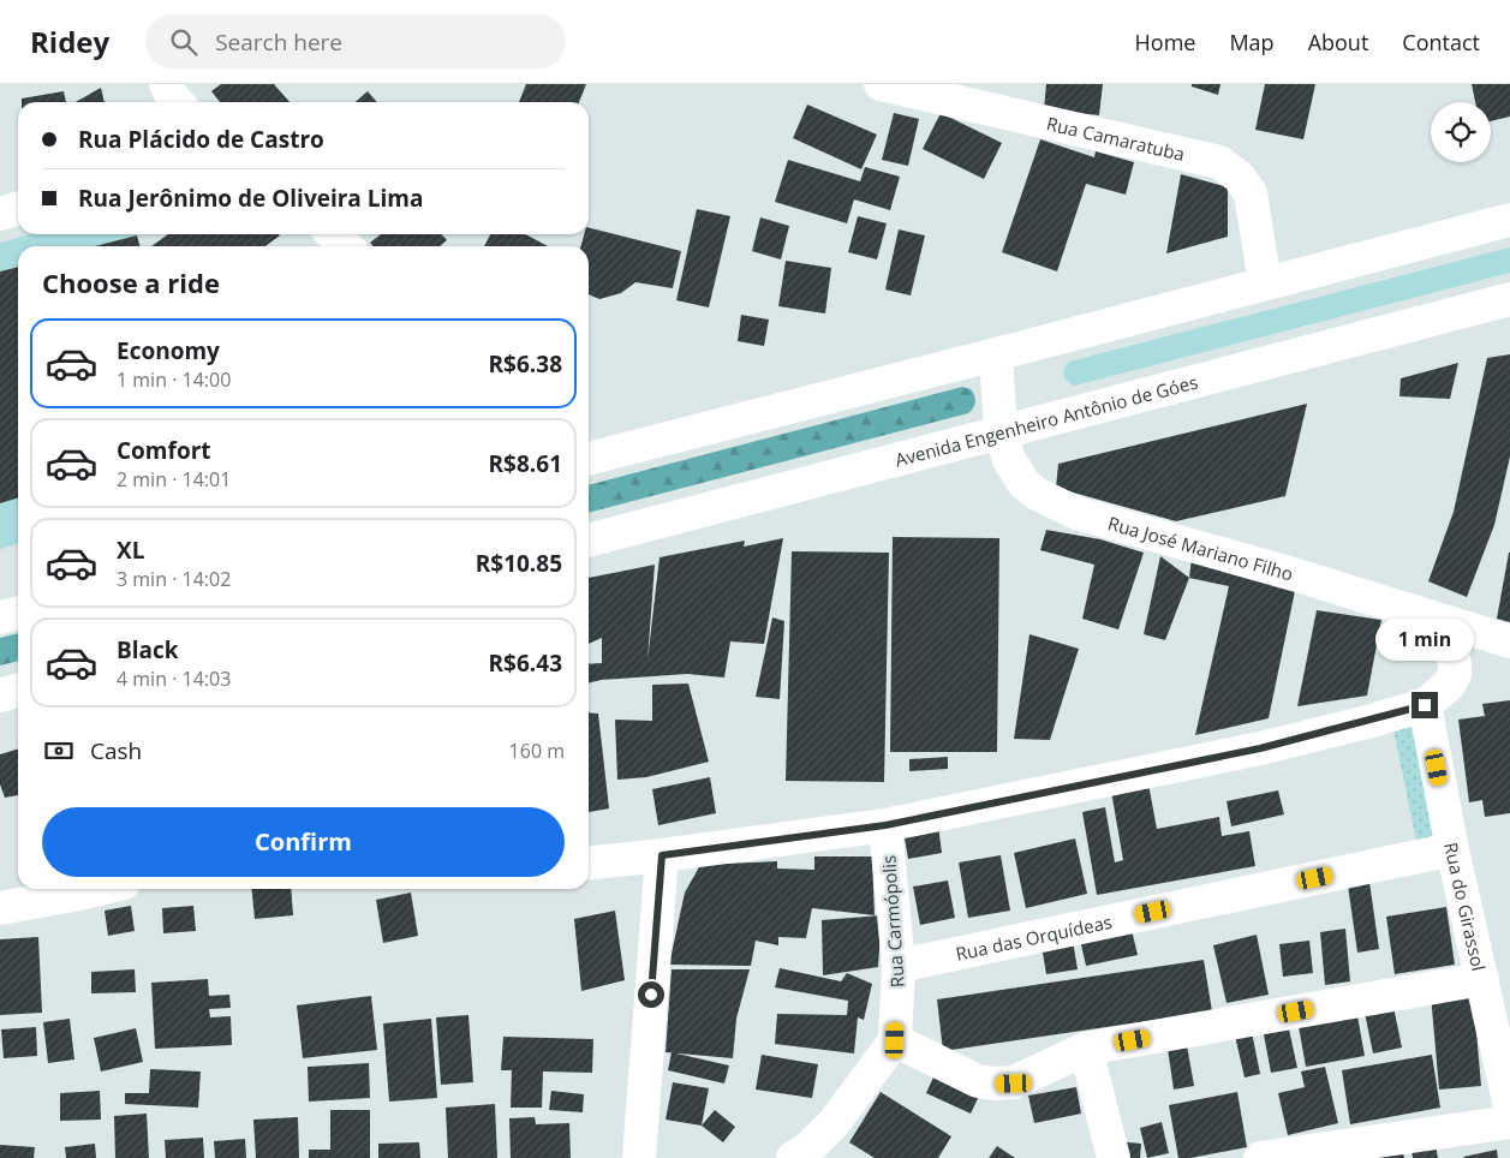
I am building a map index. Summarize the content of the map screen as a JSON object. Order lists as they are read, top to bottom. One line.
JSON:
{"streets":{"street":["Rua Camaratuba","Avenida Engenheiro Antônio de Góes","Rua José Mariano Filho","Rua do Girassol","Rua Carmópolis","Rua das Orquídeas"]},"crossings":[["Avenida Engenheiro Antônio de Góes","Rua José Mariano Filho"],["Rua do Girassol","Rua das Orquídeas"],["Rua Carmópolis","Rua das Orquídeas"]],"page":{"header":"Ridey","search":"Search here","nav":["Home","Map","About","Contact"],"banner":["Rua Plácido de Castro","Rua Jerônimo de Oliveira Lima"],"heading":"Choose a ride","list":[{"name":"Economy","note":"1 min · 14:00","value":"R$6.38"},{"name":"Comfort","note":"2 min · 14:01","value":"R$8.61"},{"name":"XL","note":"3 min · 14:02","value":"R$10.85"},{"name":"Black","note":"4 min · 14:03","value":"R$6.43"}],"bubble":"1 min","pay":["Cash","160 m"],"buttons":"Confirm"}}
